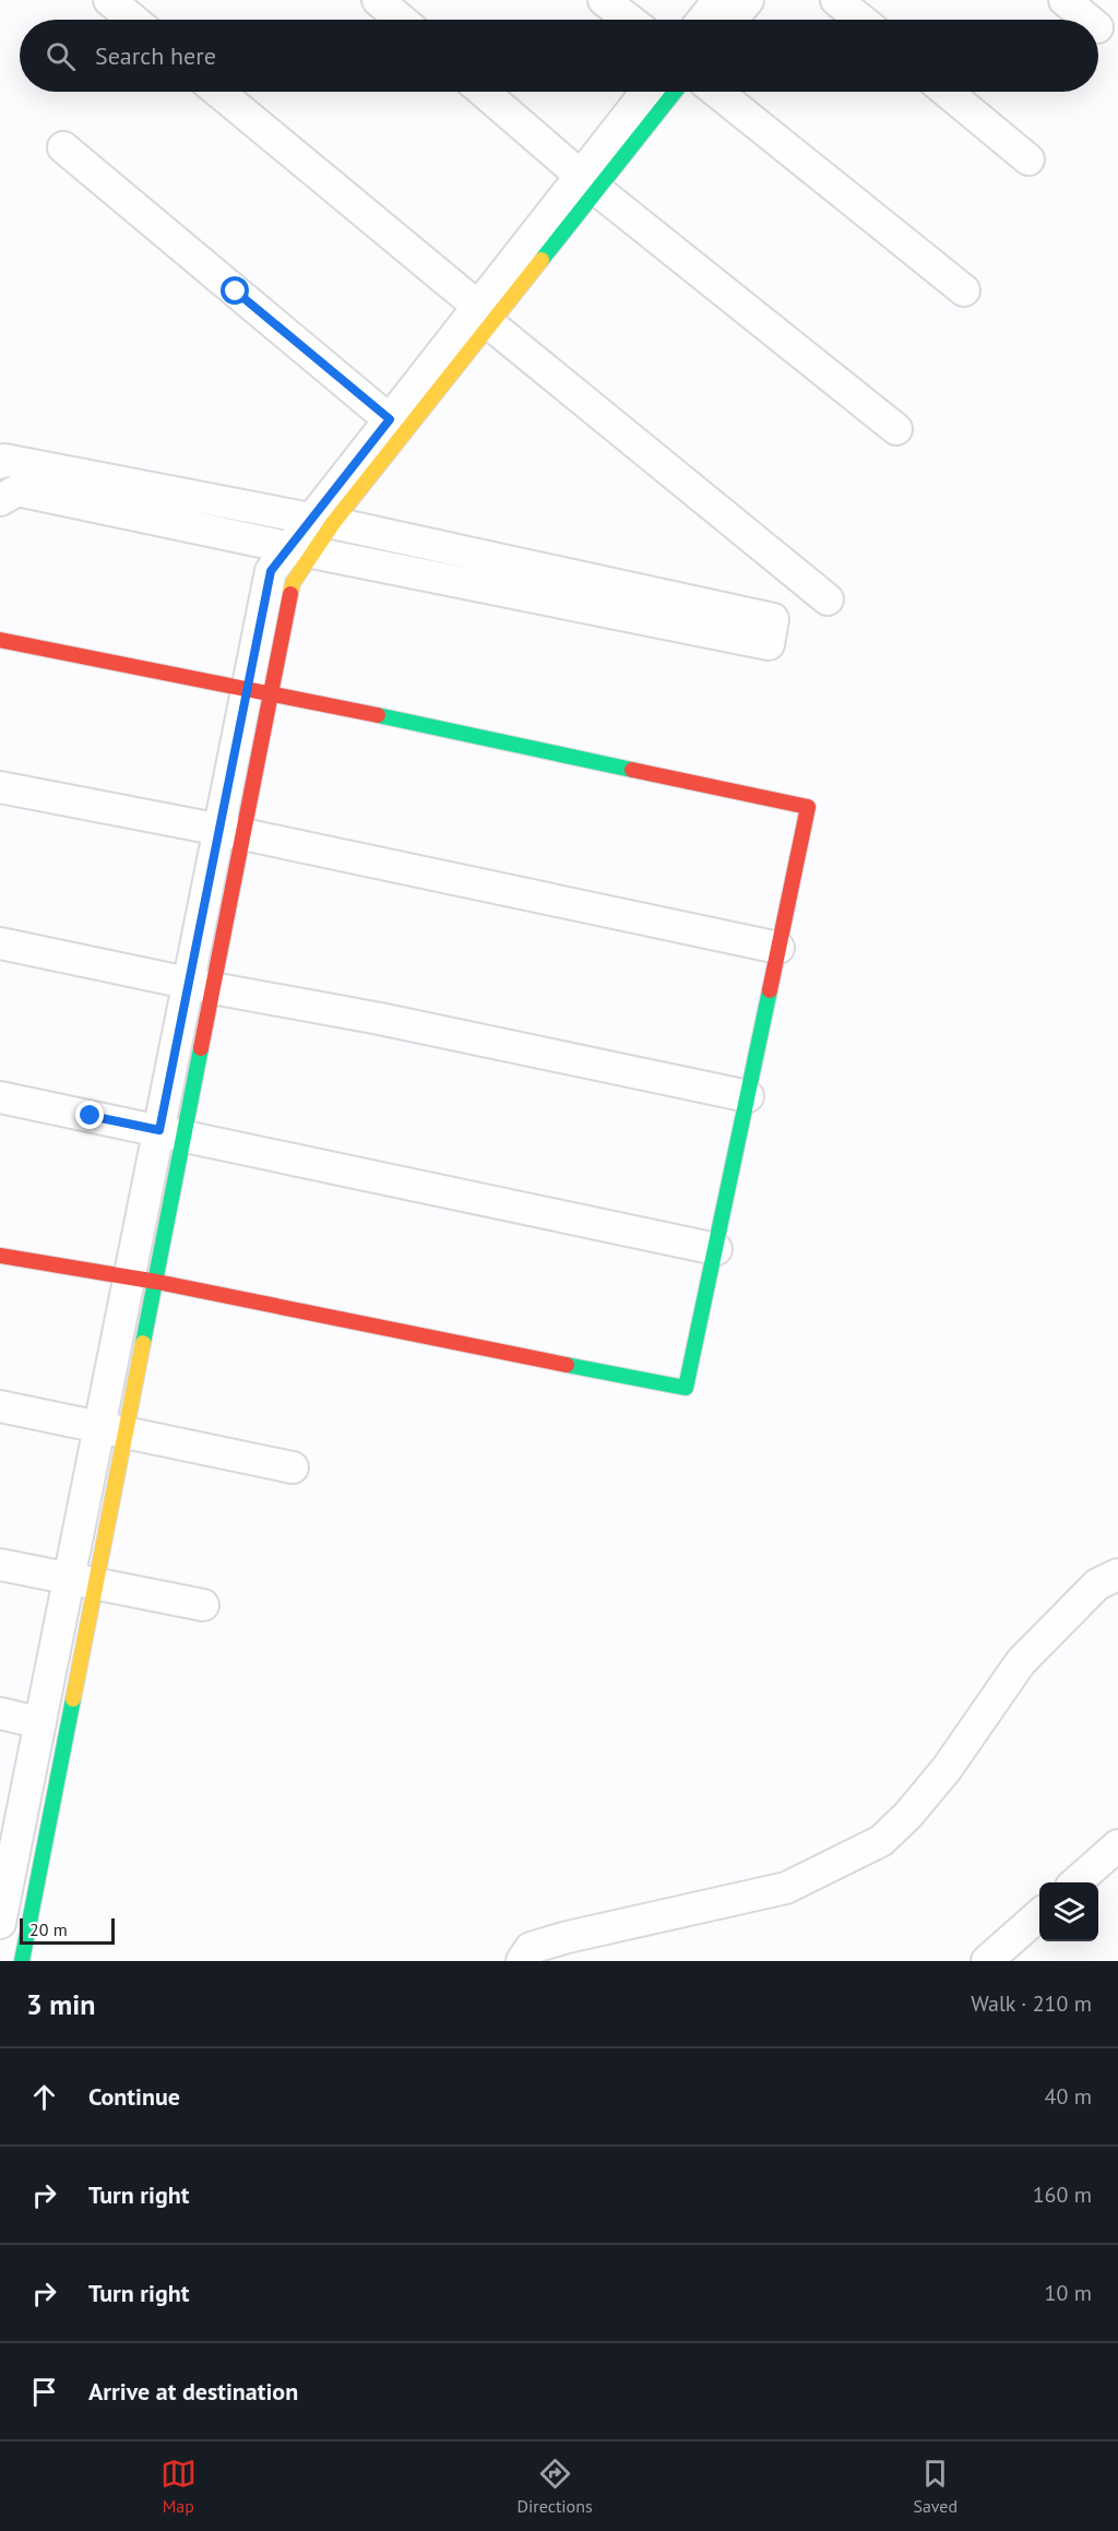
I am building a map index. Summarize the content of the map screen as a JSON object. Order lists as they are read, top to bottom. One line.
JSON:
{"scale_bar":"20 m","page":{"search":"Search here","scale":"20 m","heading":["3 min","Walk · 210 m"],"list":[["Continue","40 m"],["Turn right","160 m"],["Turn right","10 m"],"Arrive at destination"],"nav":["Map","Directions","Saved"]}}
